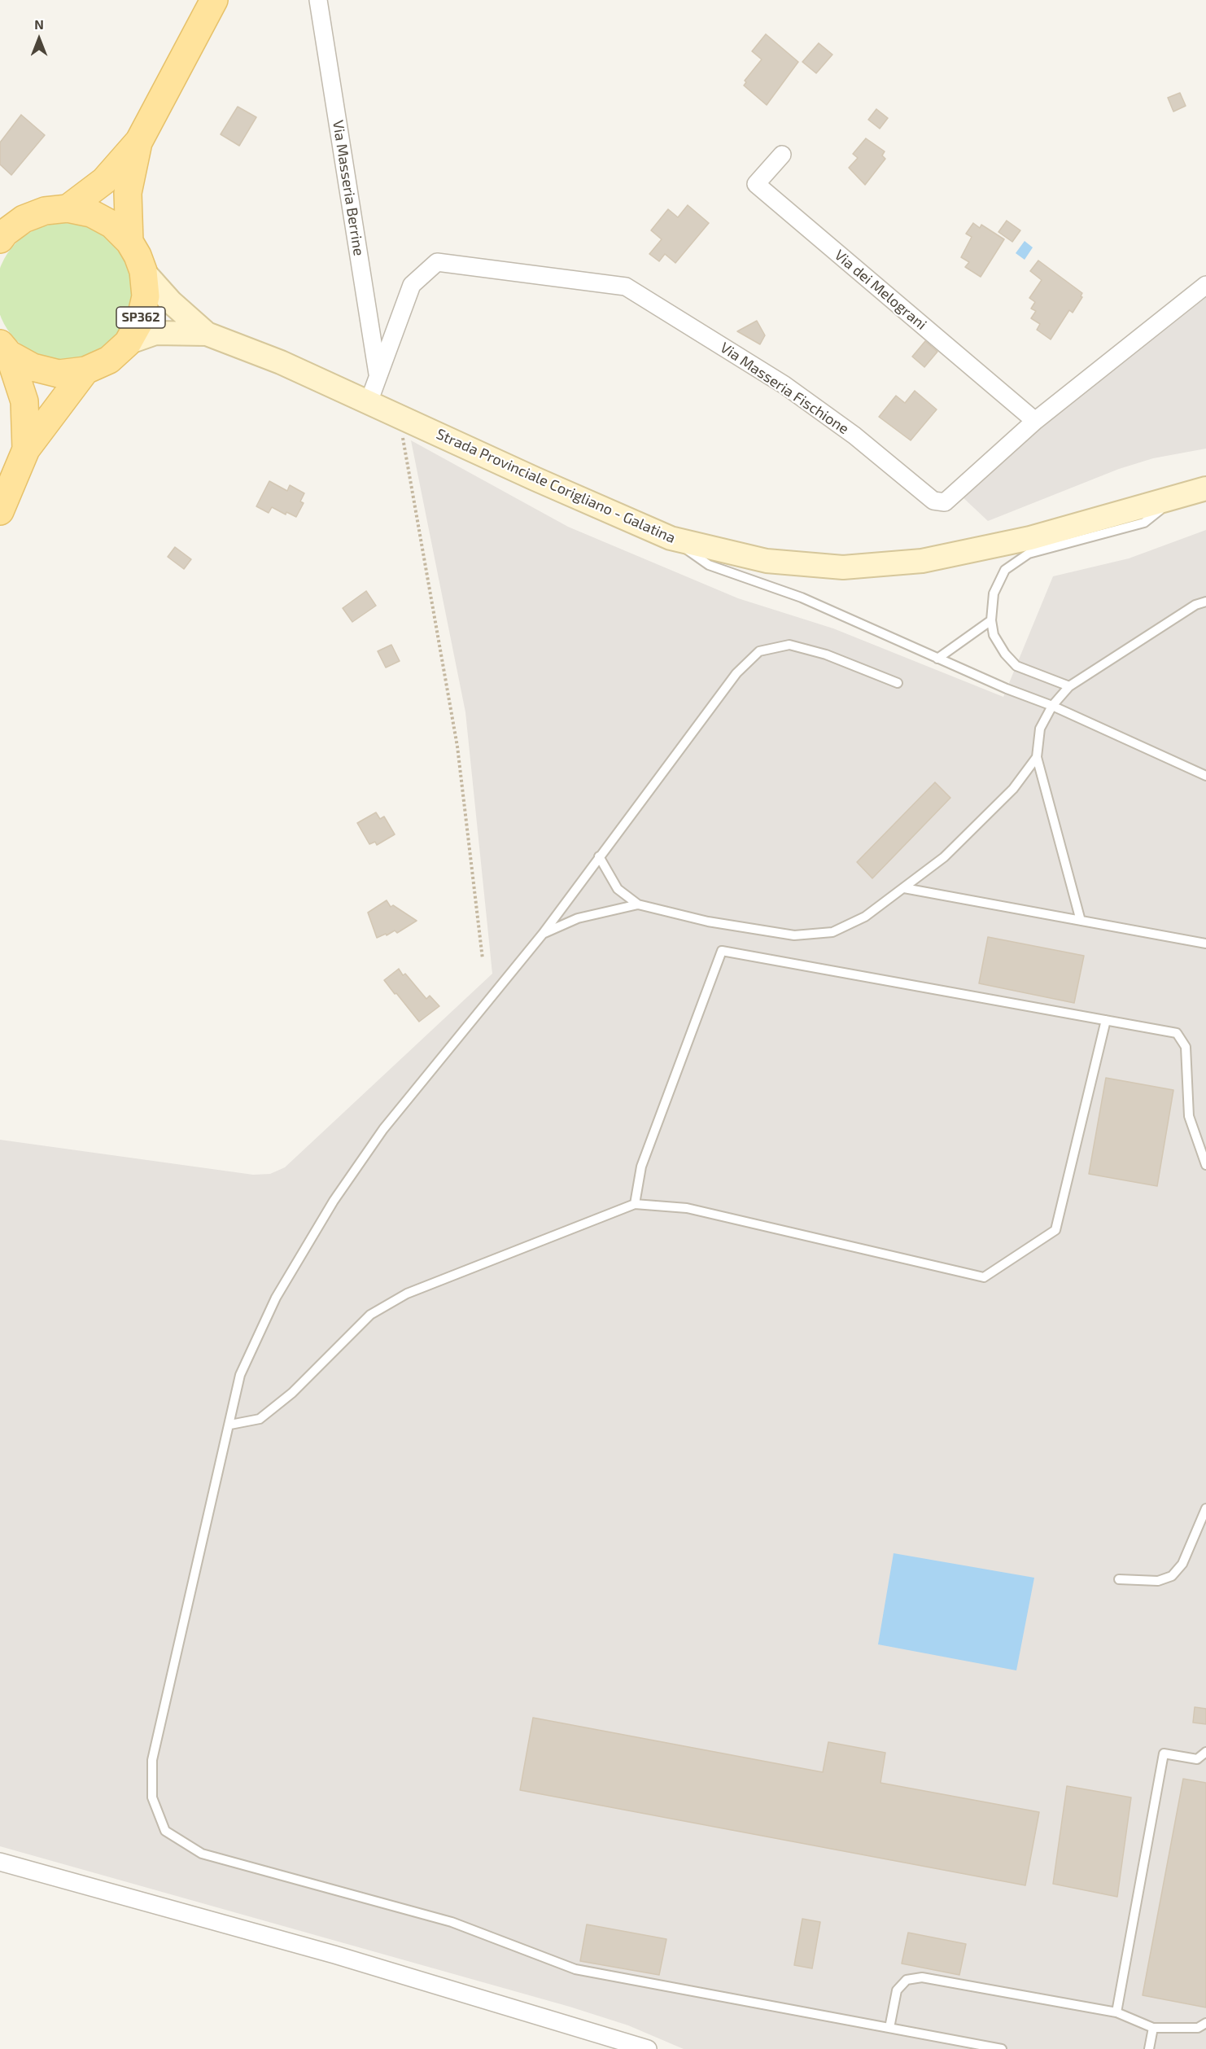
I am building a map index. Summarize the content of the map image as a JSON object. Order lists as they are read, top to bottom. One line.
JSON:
{"streets":{"main road":["SP362","Strada Provinciale Corigliano - Galatina"],"street":["Via Masseria Berrine","Via dei Melograni","Via Masseria Fischione"]},"crossings":[["Via Masseria Berrine","Via Masseria Fischione"],["Via dei Melograni","Via Masseria Fischione"],["SP362","Strada Provinciale Corigliano - Galatina"],["Via Masseria Fischione","Strada Provinciale Corigliano - Galatina"]],"north":"top"}
